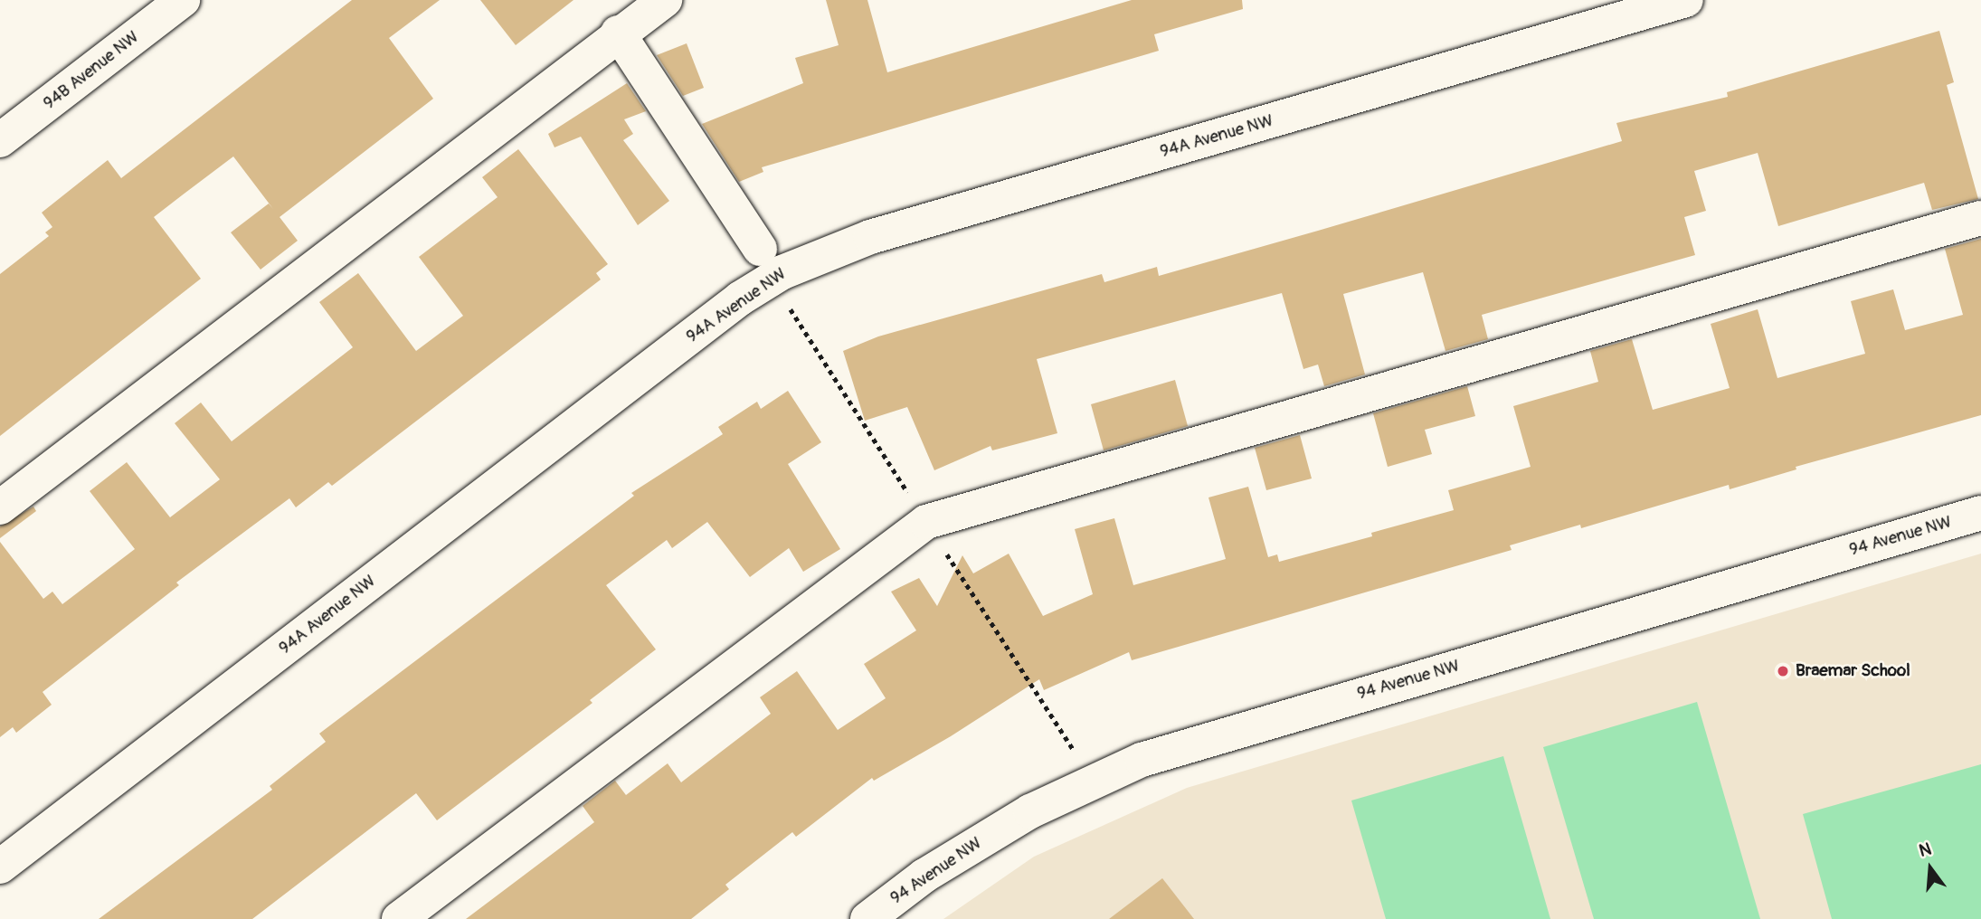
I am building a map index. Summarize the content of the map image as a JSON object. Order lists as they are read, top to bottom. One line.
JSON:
{"streets":{"street":["94B Avenue NW","94A Avenue NW","94 Avenue NW"]},"places":["Braemar School"],"north":"top"}
